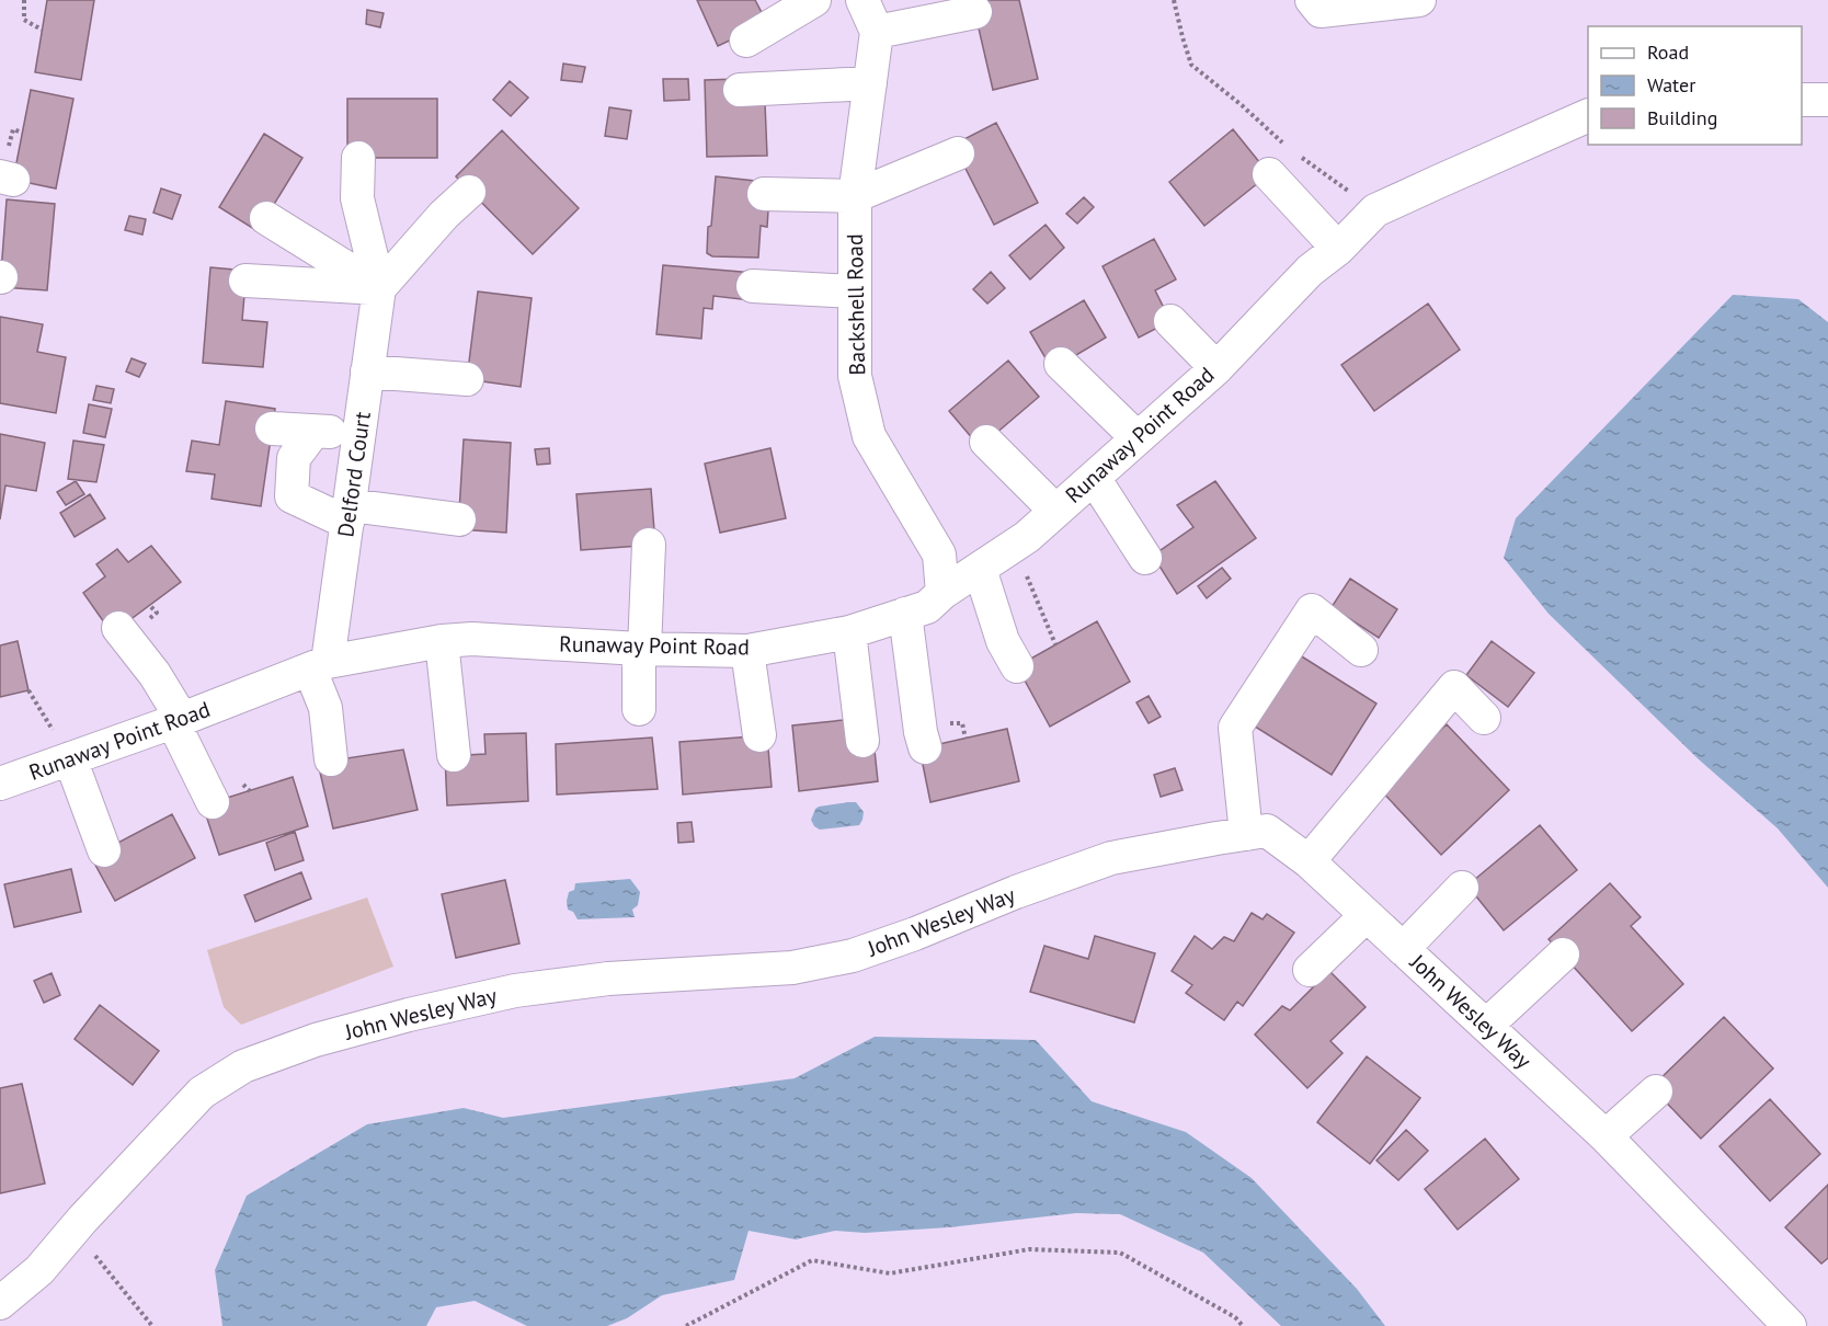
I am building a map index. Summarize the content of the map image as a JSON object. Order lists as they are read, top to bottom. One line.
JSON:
{"streets":{"street":["Backshell Road","Runaway Point Road","Delford Court","John Wesley Way"]},"crossings":[["Backshell Road","Runaway Point Road"],["Runaway Point Road","Delford Court"]],"legend":["Road","Water","Building"]}
